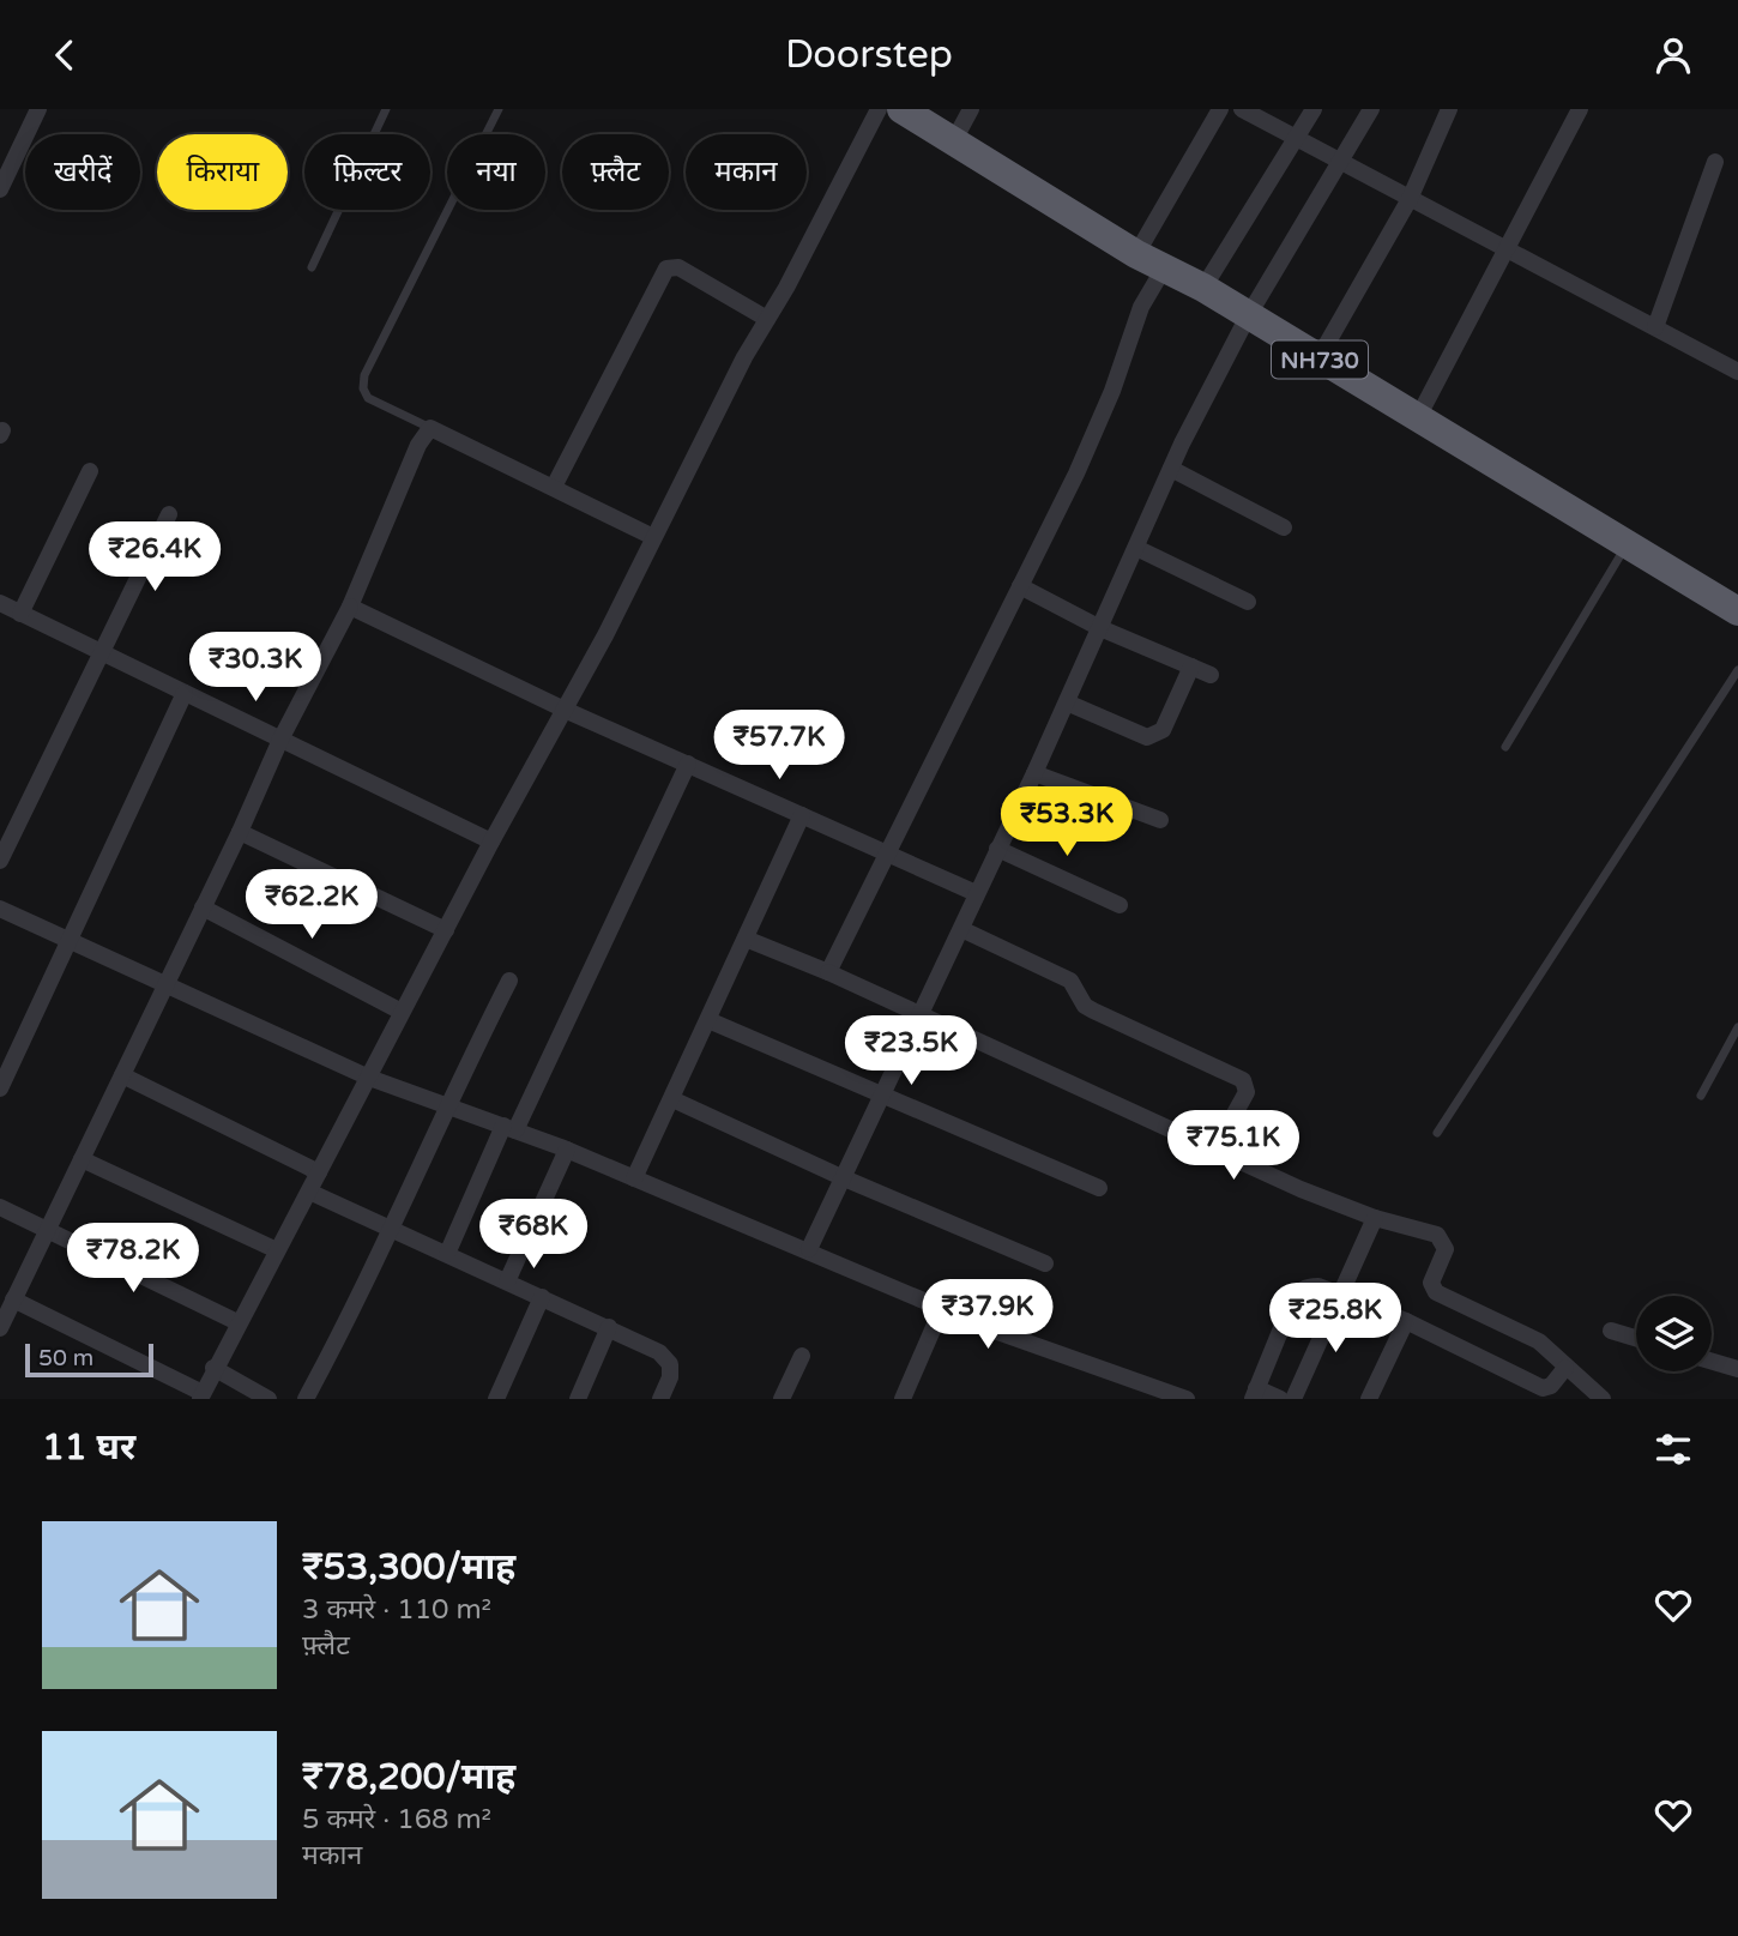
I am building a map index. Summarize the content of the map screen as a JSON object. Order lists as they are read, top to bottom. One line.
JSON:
{"streets":{"highway":["NH730"]},"scale_bar":"50 m","page":{"header":"Doorstep","chip":["खरीदें","किराया","फ़िल्टर","नया","फ़्लैट","मकान"],"price":["₹26.4K","₹30.3K","₹57.7K","₹53.3K","₹62.2K","₹23.5K","₹75.1K","₹68K","₹78.2K","₹37.9K","₹25.8K"],"scale":"50 m","heading":"11 घर","list":[{"name":"₹53,300/माह","note":"3 कमरे · 110 m² · फ़्लैट"},{"name":"₹78,200/माह","note":"5 कमरे · 168 m² · मकान"}]}}
